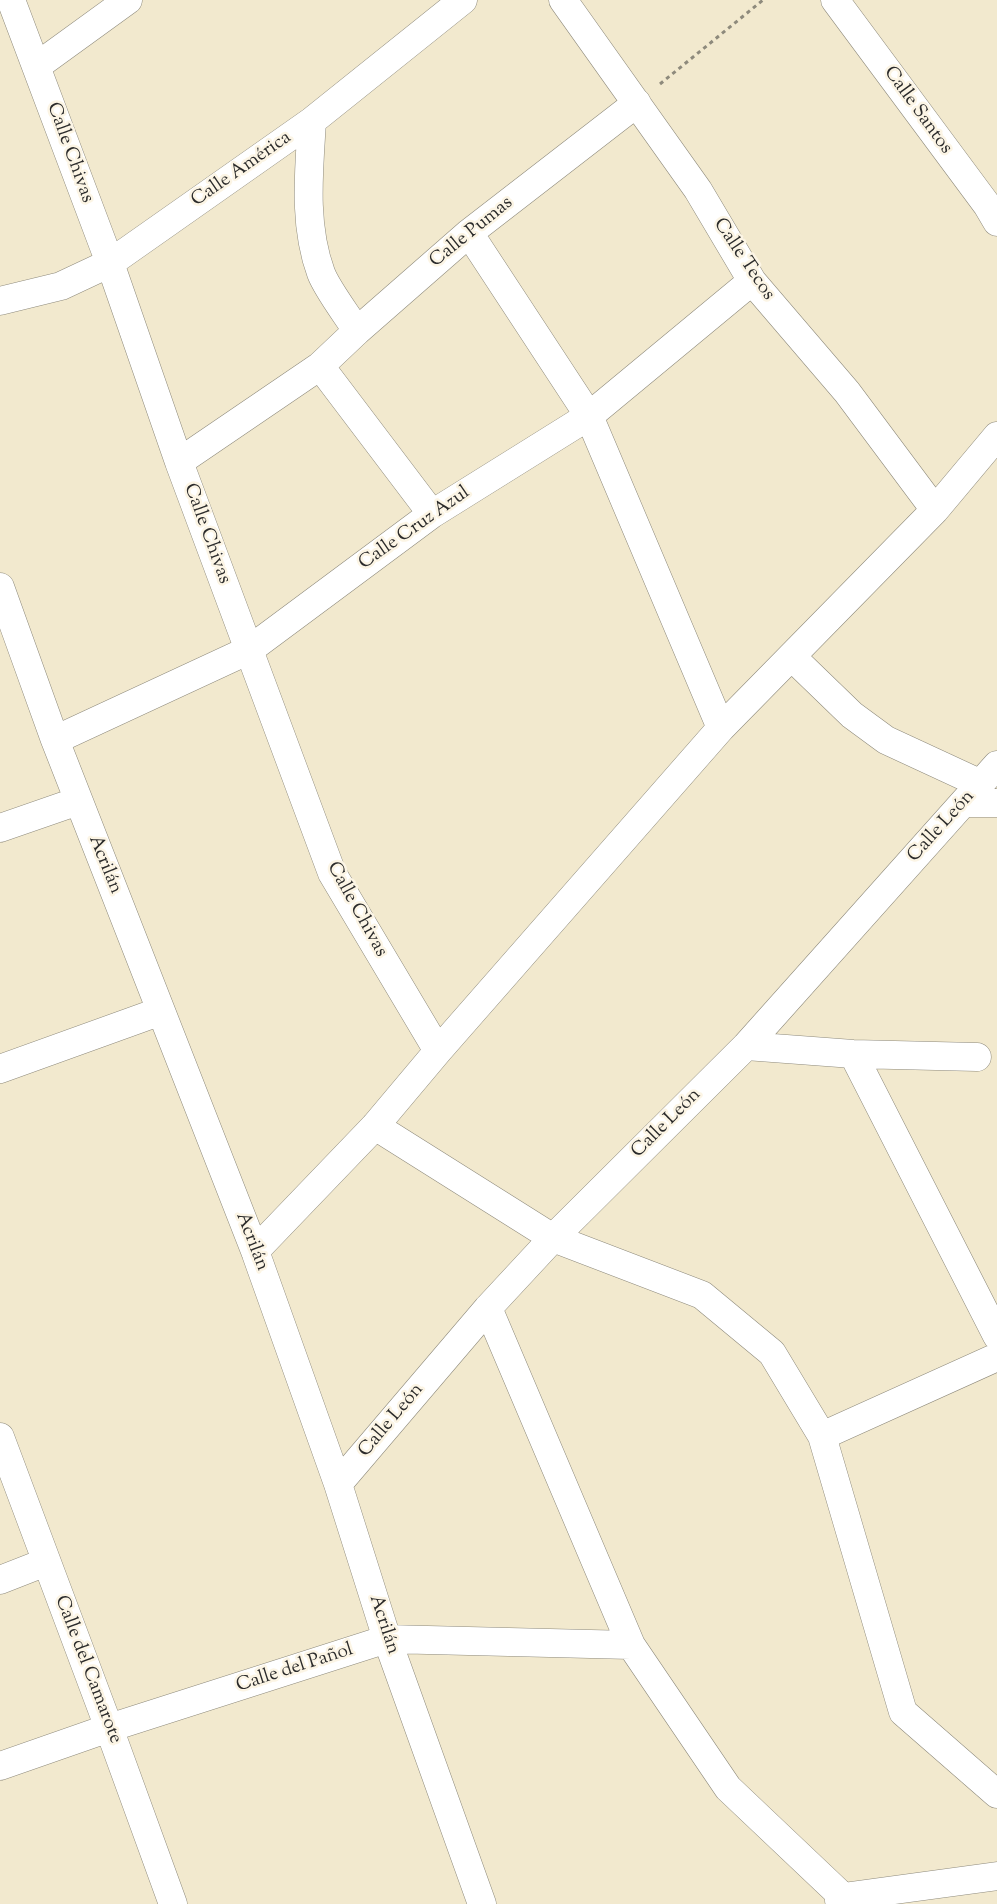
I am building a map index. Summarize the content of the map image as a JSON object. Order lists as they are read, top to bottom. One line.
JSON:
{"streets":{"street":["Calle Santos","Calle Chivas","Calle América","Calle Pumas","Calle Tecos","Calle Cruz Azul","Calle León","Acrilán","Calle del Pañol","Calle del Camarote"]},"crossings":[["Calle Chivas","Calle América"],["Calle Chivas","Calle Pumas"],["Calle Chivas","Calle Cruz Azul"],["Calle Pumas","Calle Tecos"],["Calle Tecos","Calle Cruz Azul"],["Calle Cruz Azul","Acrilán"],["Calle León","Acrilán"],["Acrilán","Calle del Pañol"],["Calle del Pañol","Calle del Camarote"]]}
